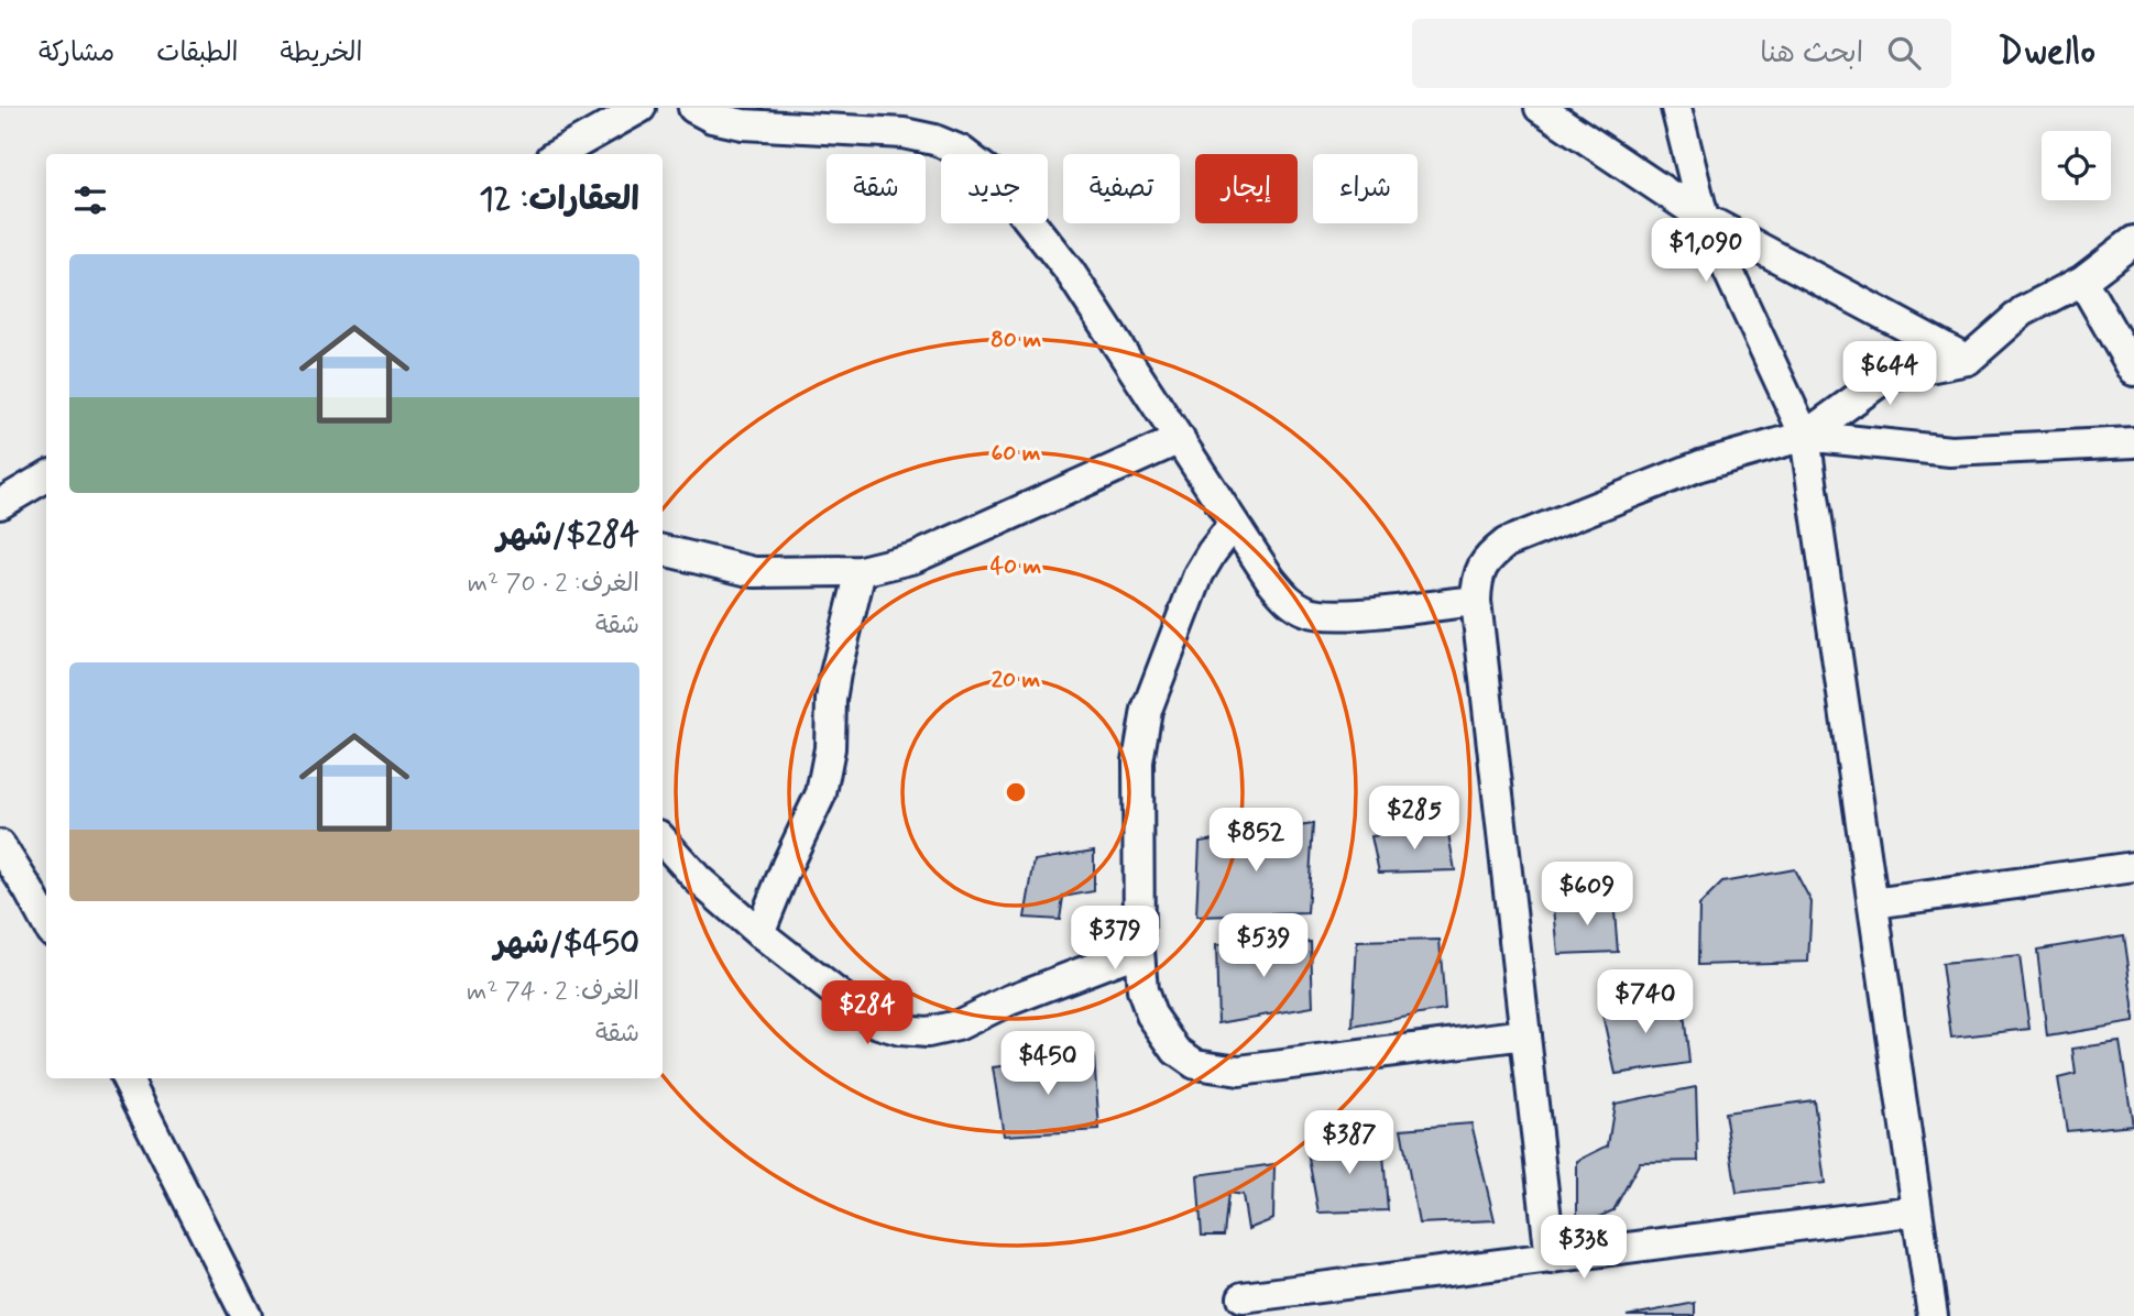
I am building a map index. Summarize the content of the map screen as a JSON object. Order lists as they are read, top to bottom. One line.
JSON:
{"page":{"header":"Dwello","search":"ابحث هنا","nav":["الخريطة","الطبقات","مشاركة"],"chip":["شراء","إيجار","تصفية","جديد","شقة"],"heading":"العقارات: 12","price":["$1,090","$644","$285","$852","$609","$379","$539","$740","$284","$450","$387","$338"],"list":[{"name":"$284/شهر","note":"الغرف: 2 · 70 m² · شقة"},{"name":"$450/شهر","note":"الغرف: 2 · 74 m² · شقة"}]},"rings":["80 m","60 m","40 m","20 m"]}
